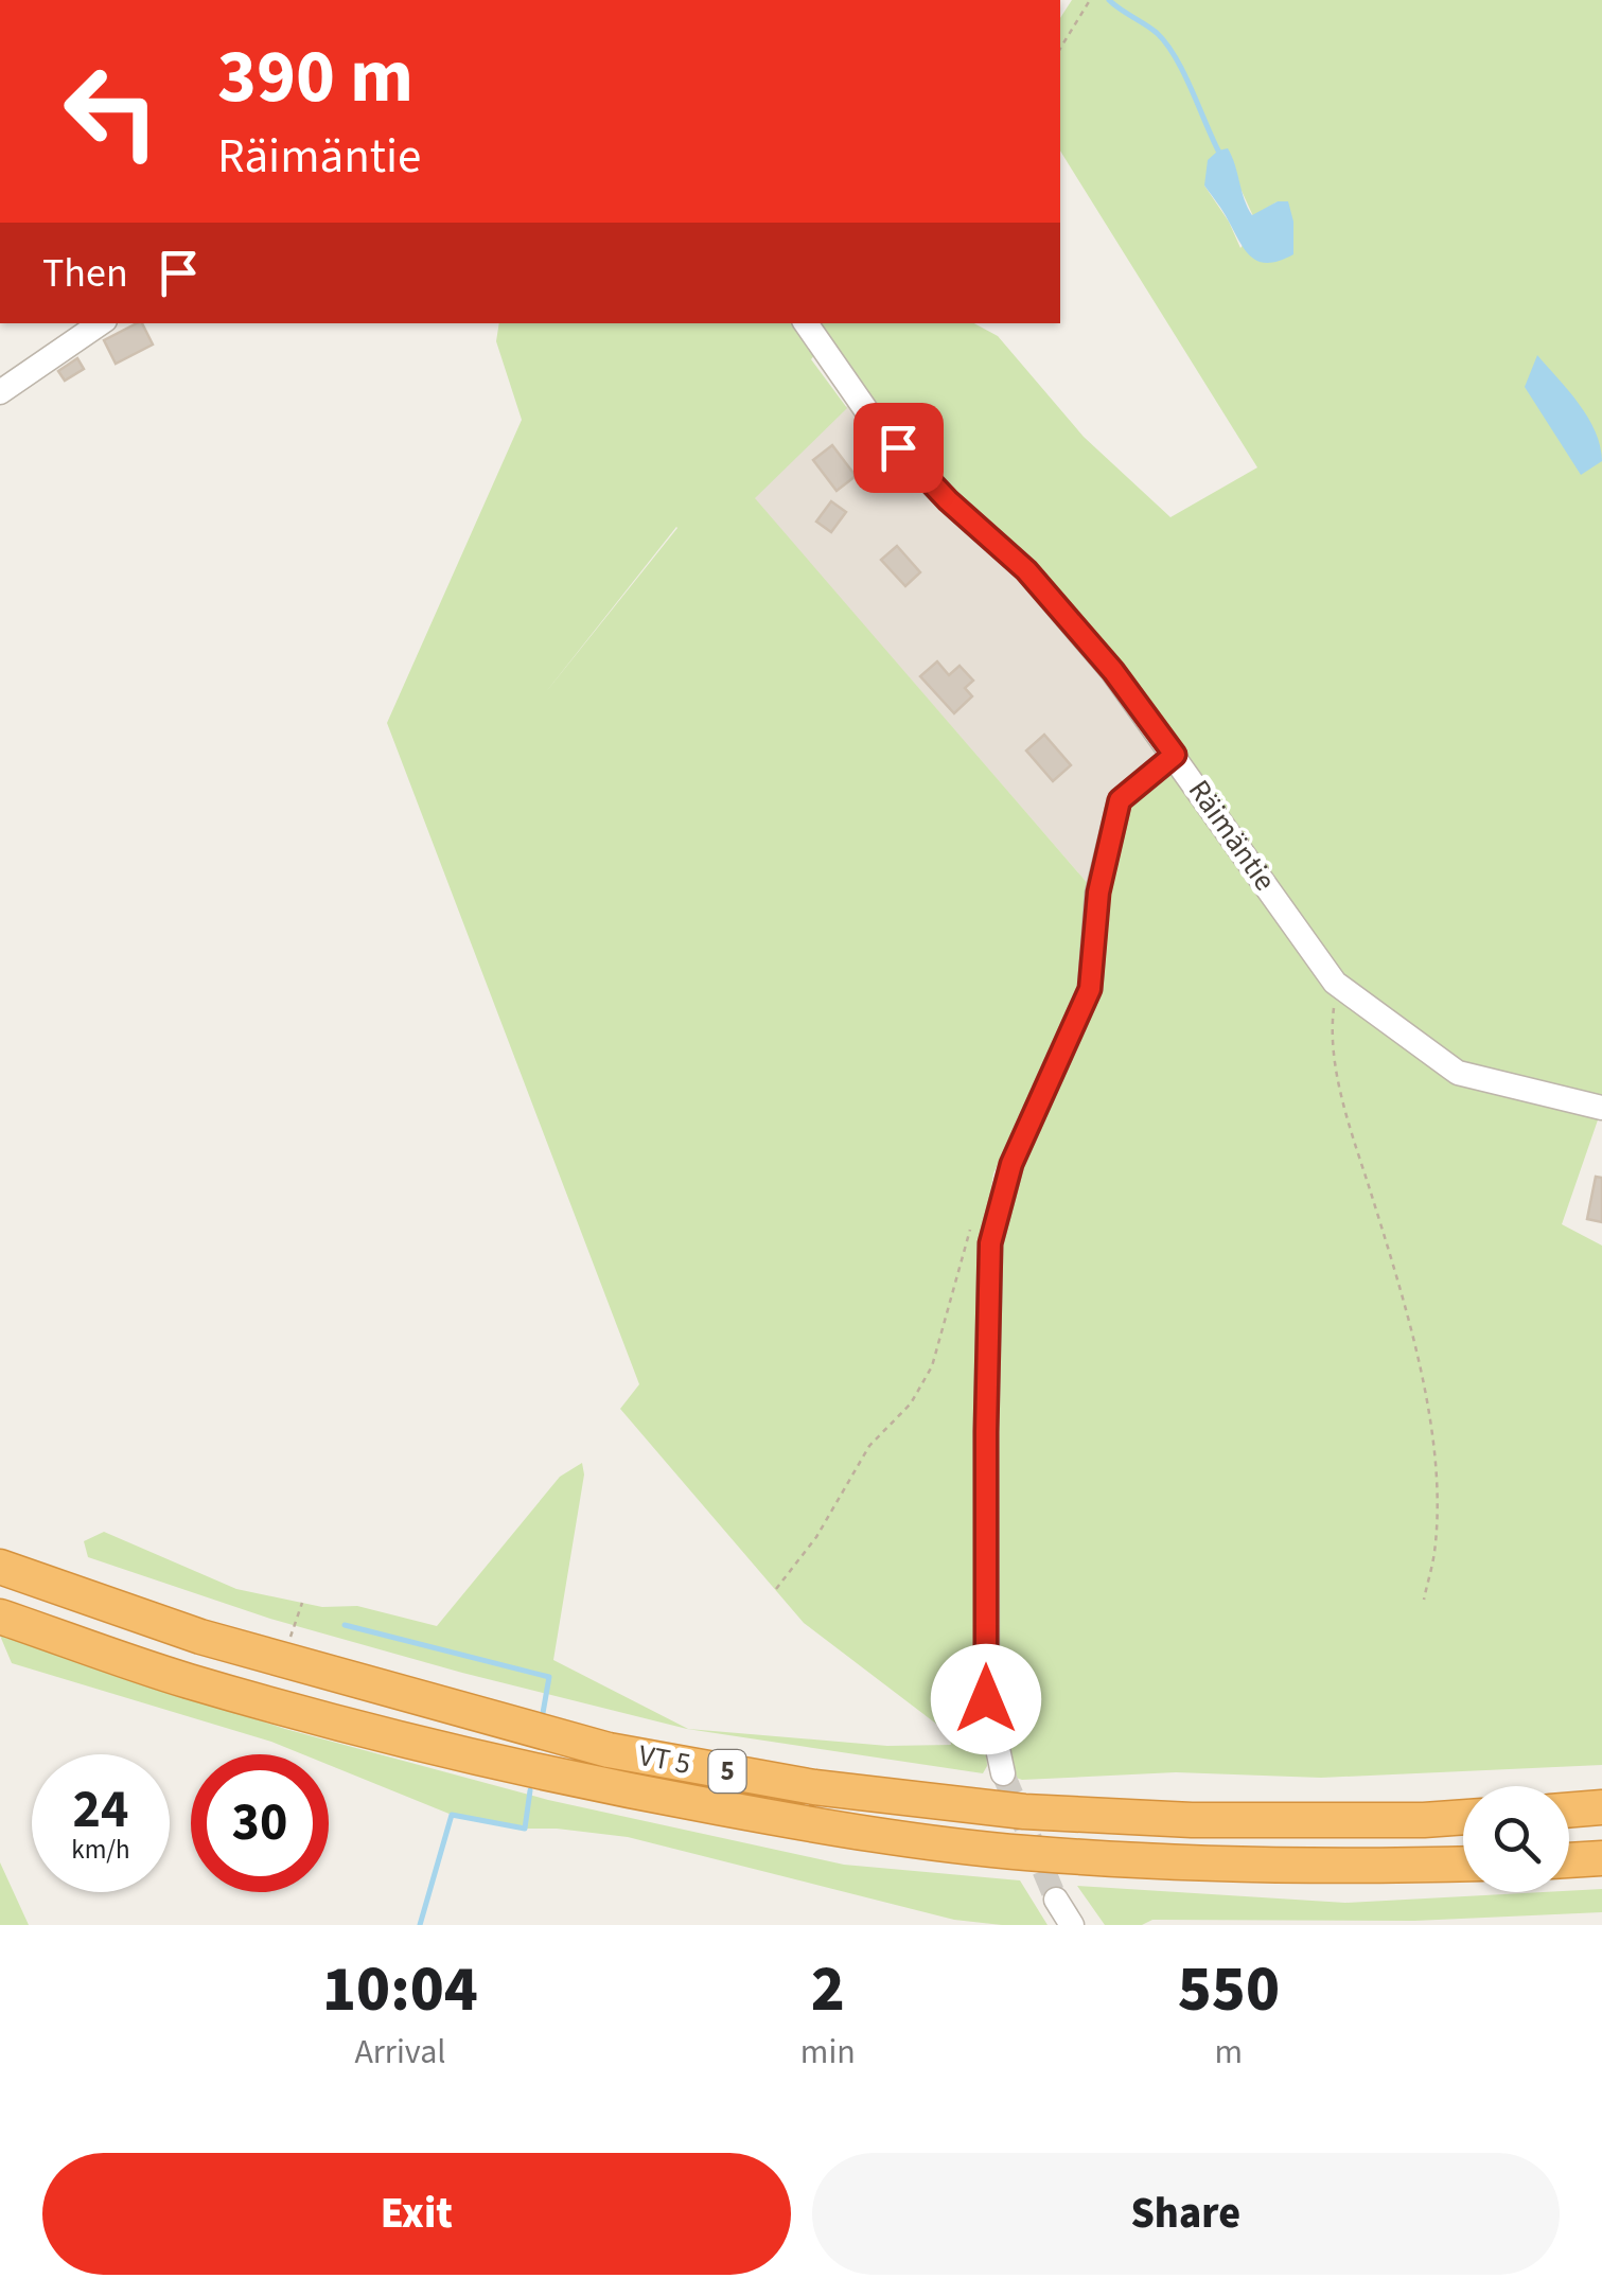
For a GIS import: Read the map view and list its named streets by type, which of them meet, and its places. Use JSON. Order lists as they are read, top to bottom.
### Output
{
  "streets": {
    "highway": ["VT 5", "5"],
    "street": ["Räimäntie"]
  },
  "page": {
    "turn": ["390 m", "Räimäntie"],
    "then": "Then",
    "speed": "24 km/h",
    "limit": "30",
    "eta": [
      "10:04",
      "Arrival",
      "2",
      "min",
      "550",
      "m"
    ],
    "buttons": ["Exit", "Share"]
  }
}
